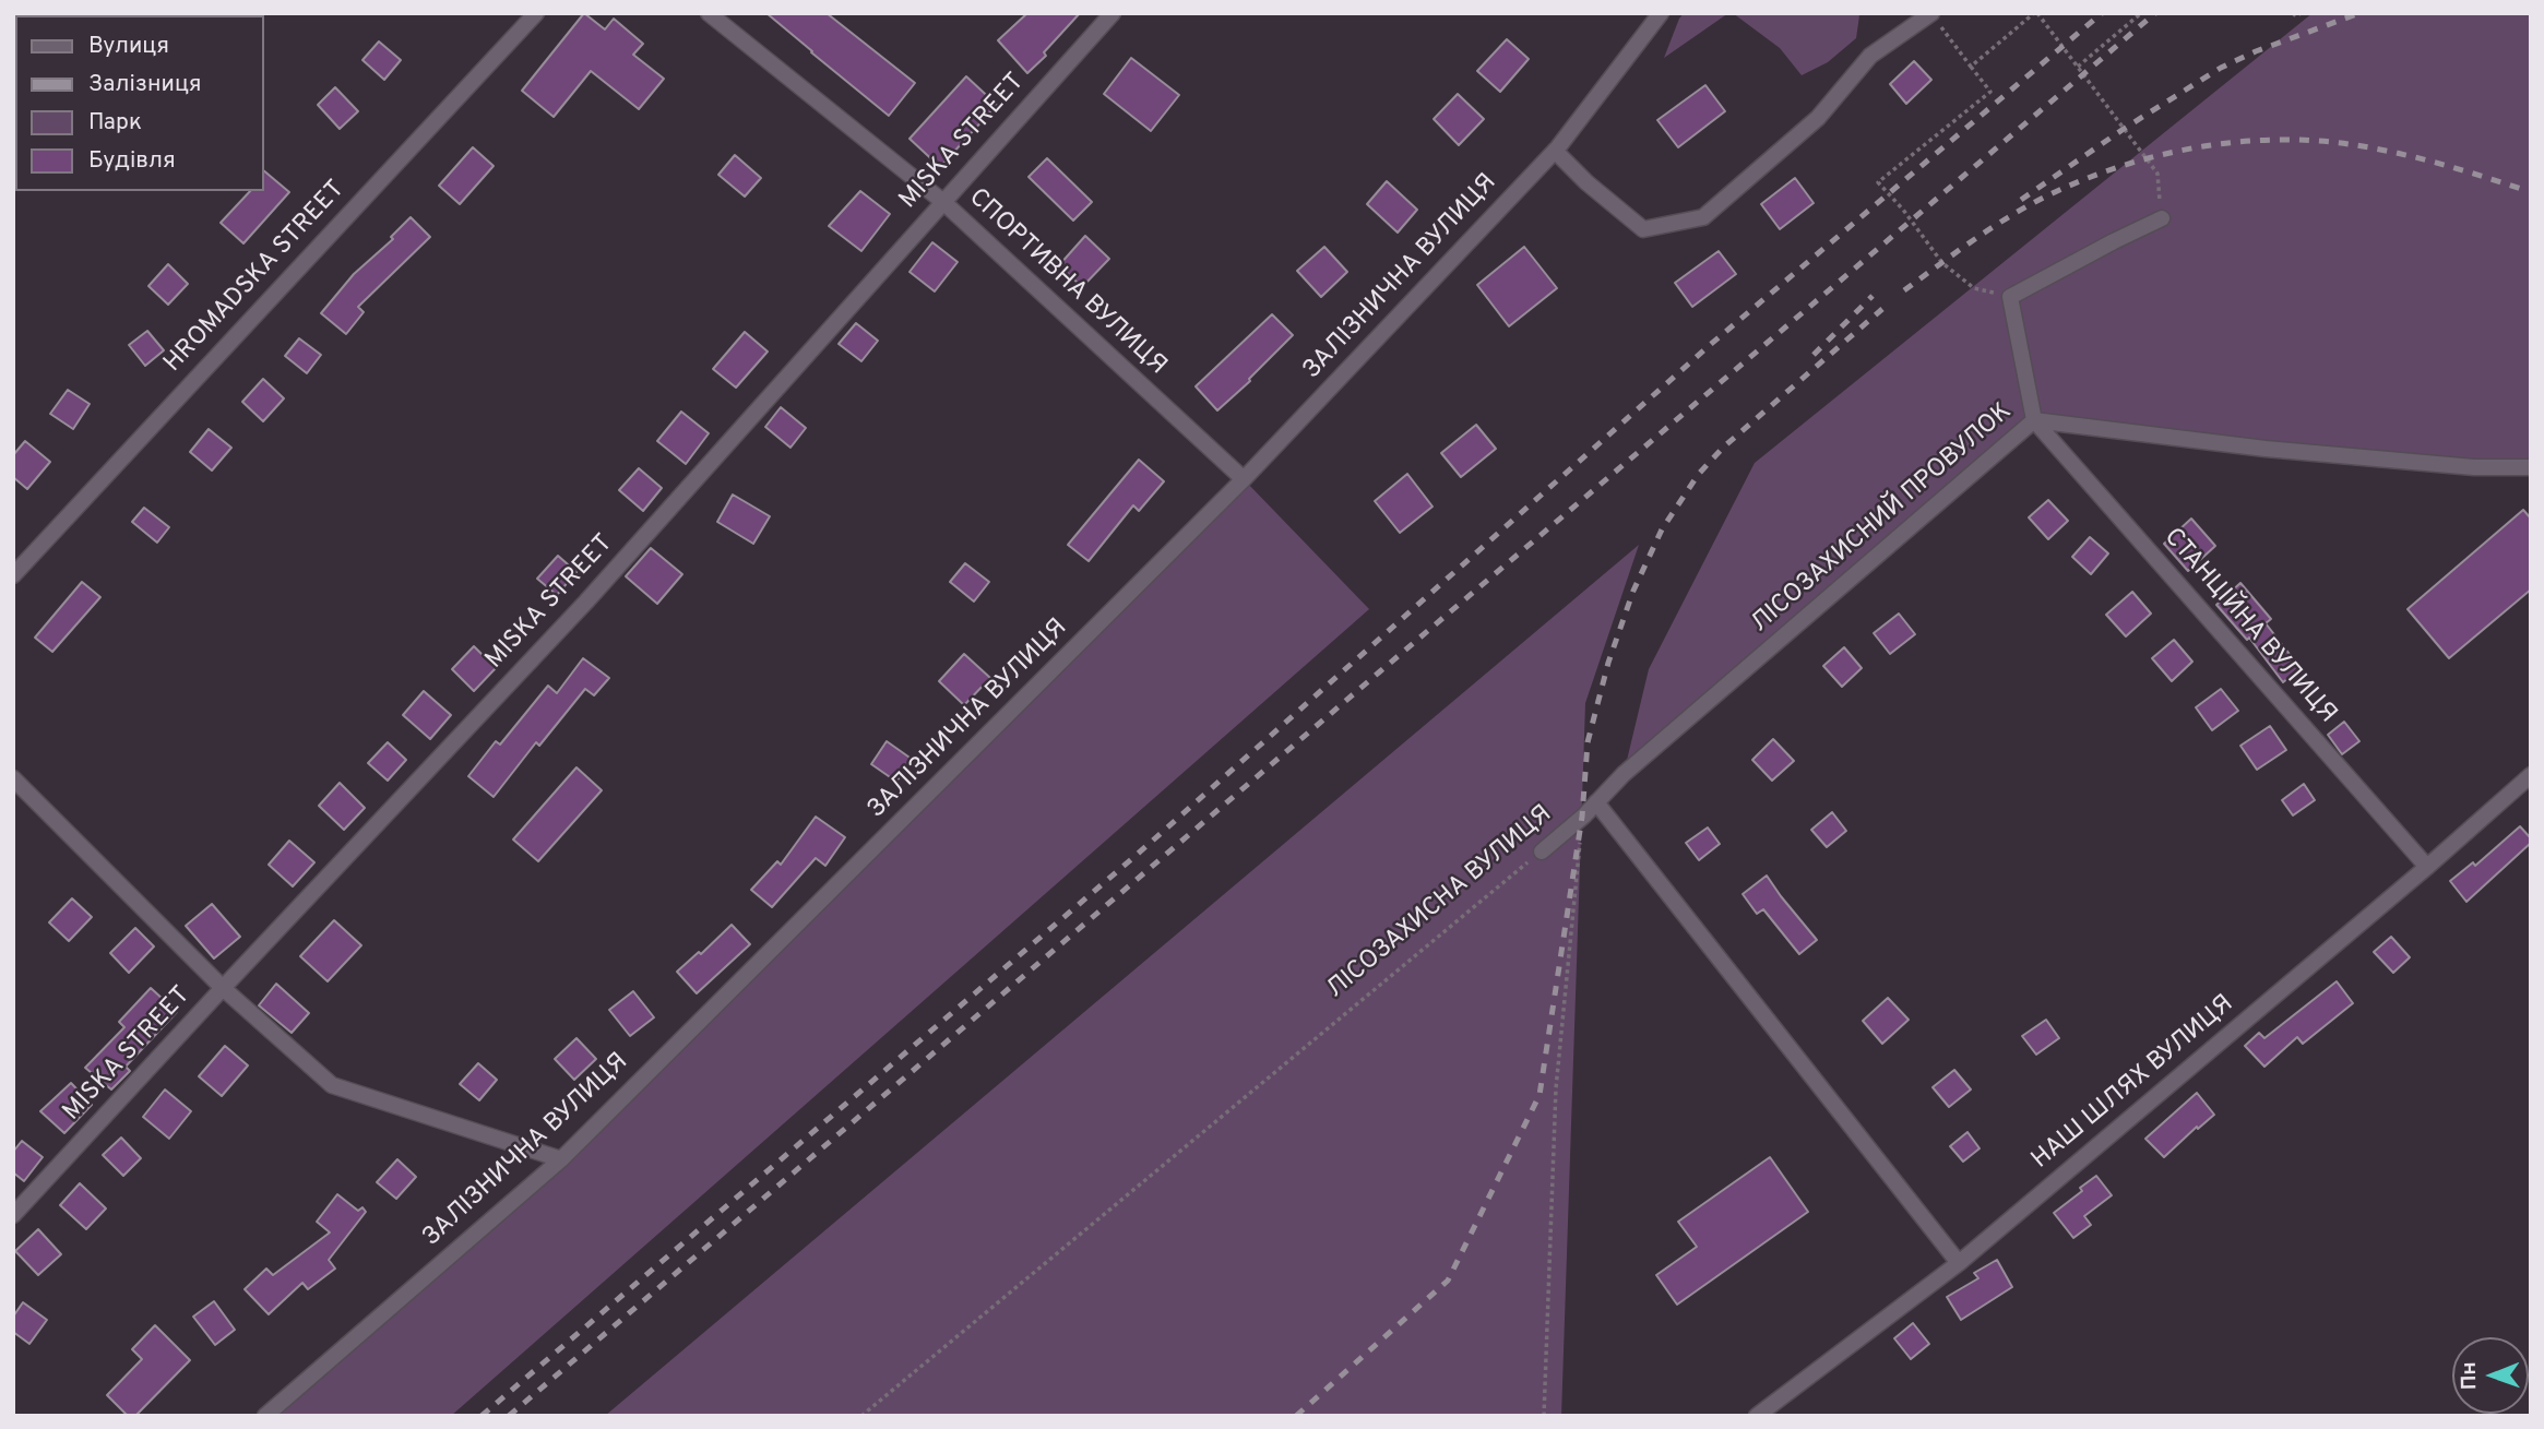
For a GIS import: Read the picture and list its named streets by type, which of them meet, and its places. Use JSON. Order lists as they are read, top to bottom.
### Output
{
  "streets": {
    "street": [
      "MISKA STREET",
      "HROMADSKA STREET",
      "ЗАЛІЗНИЧНА ВУЛИЦЯ",
      "СПОРТИВНА ВУЛИЦЯ",
      "ЛІСОЗАХИСНИЙ ПРОВУЛОК",
      "СТАНЦІЙНА ВУЛИЦЯ",
      "ЛІСОЗАХИСНА ВУЛИЦЯ",
      "НАШ ШЛЯХ ВУЛИЦЯ"
    ]
  },
  "crossings": [
    ["MISKA STREET", "СПОРТИВНА ВУЛИЦЯ"],
    ["ЗАЛІЗНИЧНА ВУЛИЦЯ", "СПОРТИВНА ВУЛИЦЯ"],
    ["ЛІСОЗАХИСНИЙ ПРОВУЛОК", "СТАНЦІЙНА ВУЛИЦЯ"],
    ["ЛІСОЗАХИСНИЙ ПРОВУЛОК", "ЛІСОЗАХИСНА ВУЛИЦЯ"],
    ["СТАНЦІЙНА ВУЛИЦЯ", "НАШ ШЛЯХ ВУЛИЦЯ"]
  ],
  "legend": [
    "Вулиця",
    "Залізниця",
    "Парк",
    "Будівля"
  ],
  "north": "left"
}
